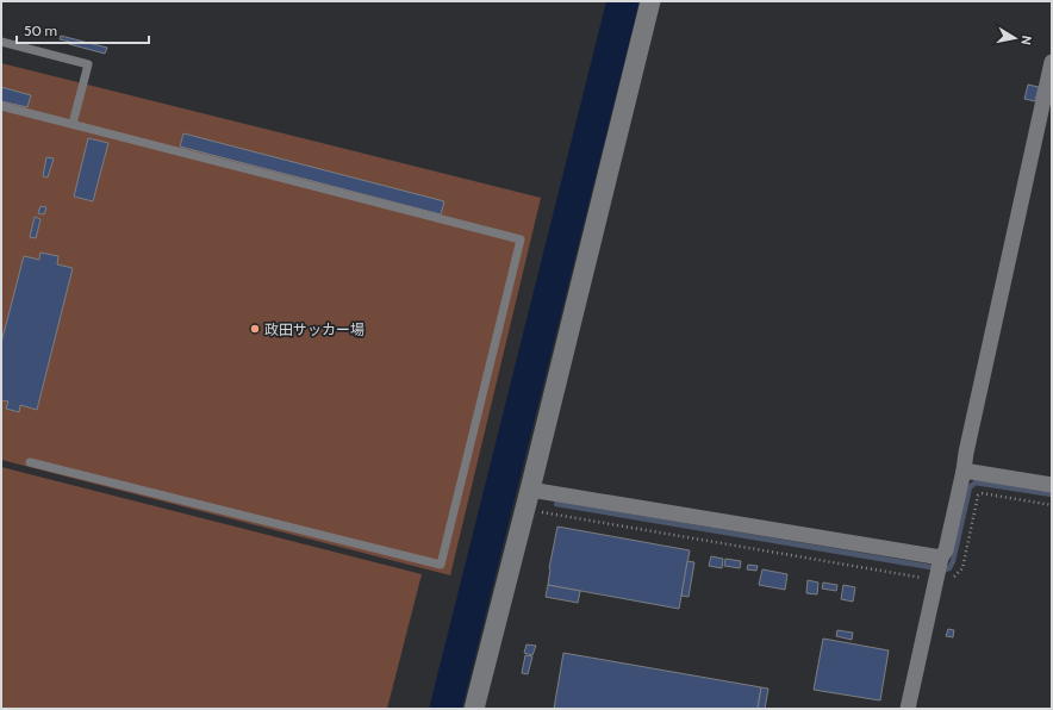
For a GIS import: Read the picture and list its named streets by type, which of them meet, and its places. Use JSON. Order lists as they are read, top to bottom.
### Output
{
  "places": ["政田サッカー場"],
  "scale_bar": "50 m",
  "north": "right"
}
